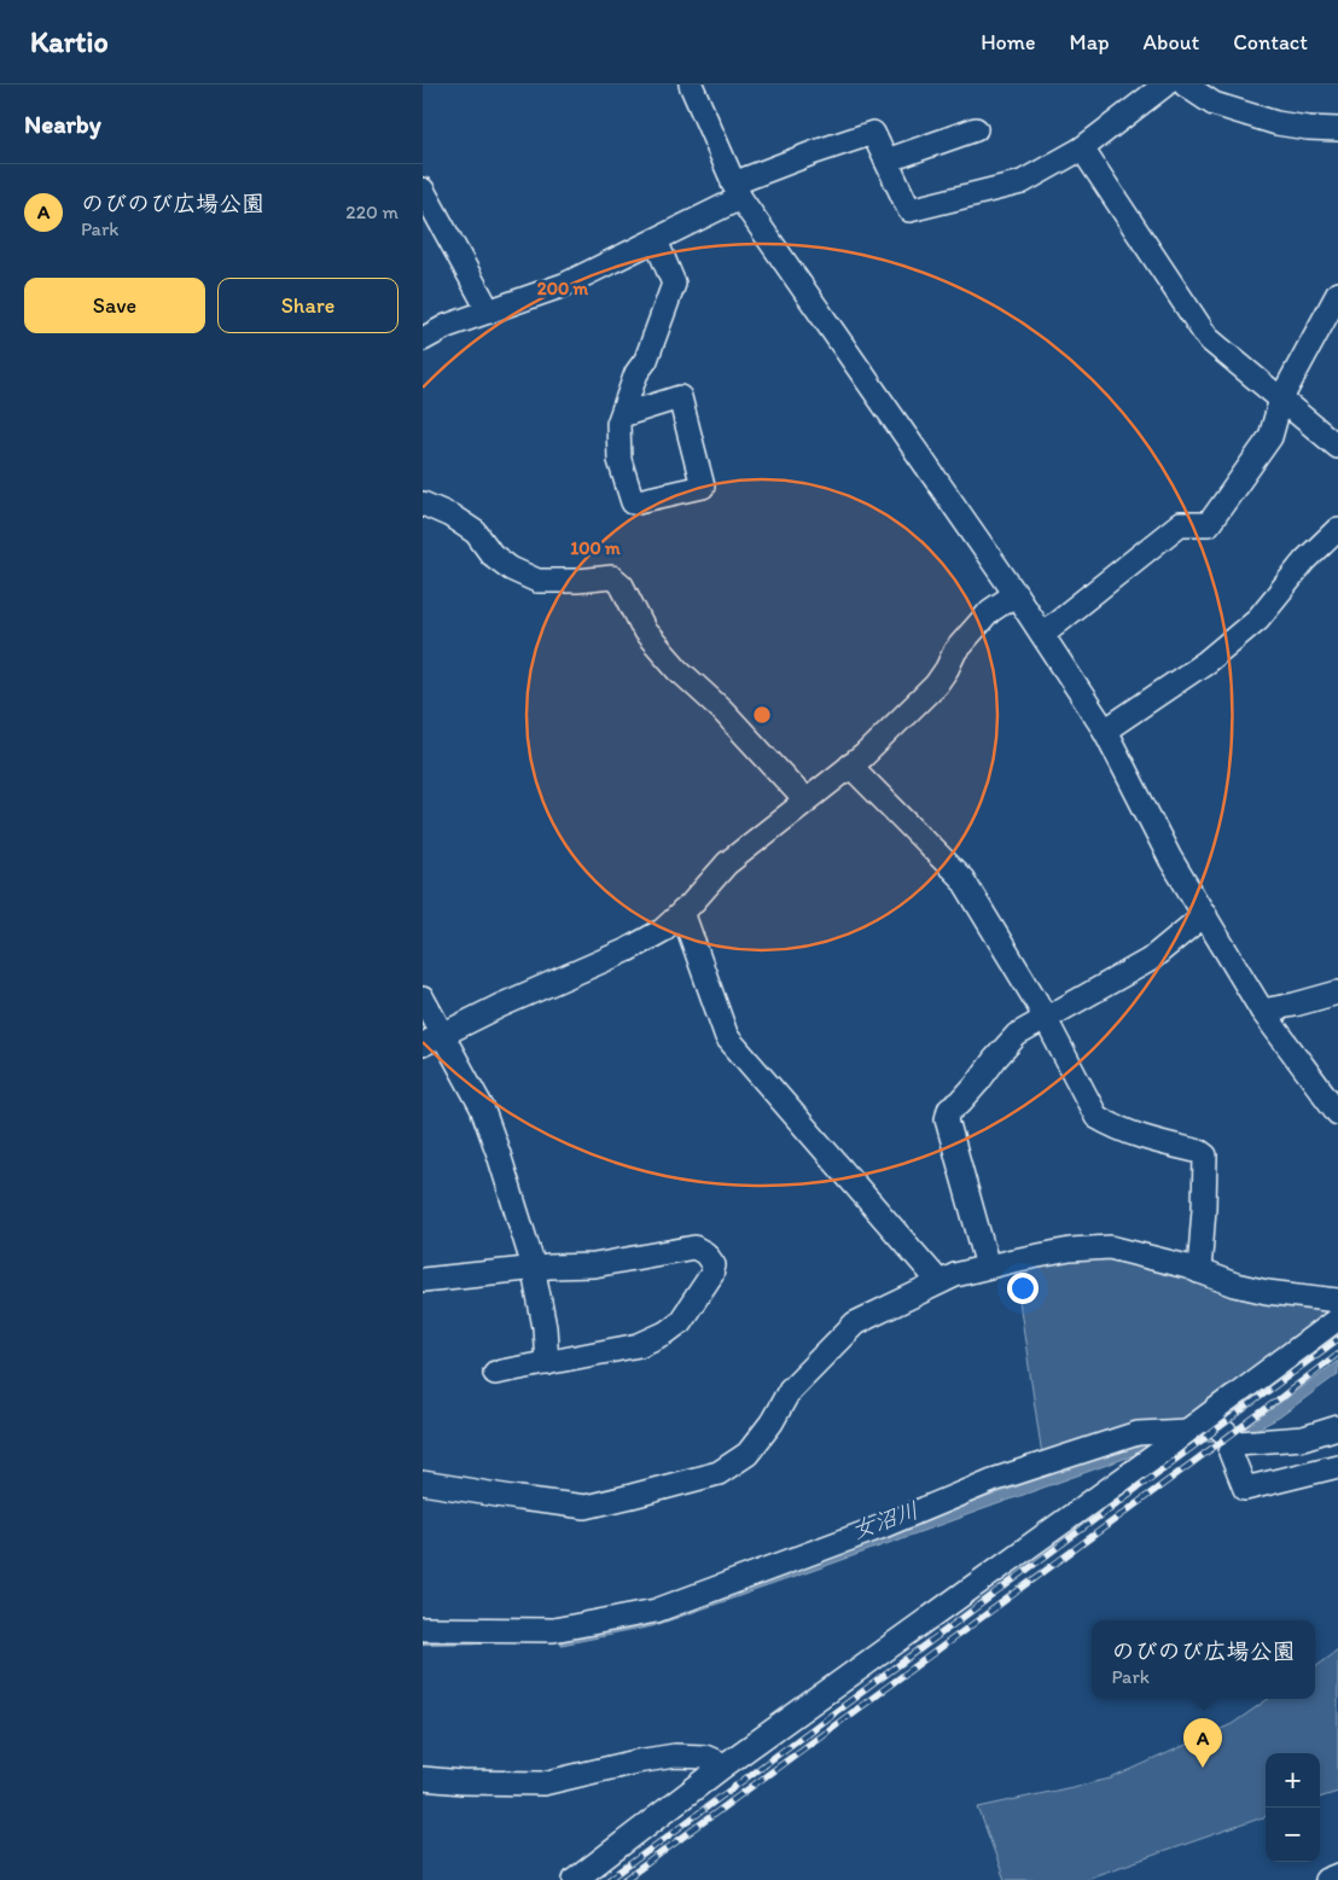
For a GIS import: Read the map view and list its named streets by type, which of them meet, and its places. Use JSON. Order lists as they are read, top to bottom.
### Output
{
  "water": ["女沼川"],
  "page": {
    "header": "Kartio",
    "nav": [
      "Home",
      "Map",
      "About",
      "Contact"
    ],
    "heading": "Nearby",
    "list": [
      {
        "mark": "A",
        "name": "のびのび広場公園",
        "note": "Park",
        "value": "220 m"
      }
    ],
    "buttons": ["Save", "Share"],
    "popup": ["のびのび広場公園", "Park"],
    "pins": "A",
    "map_buttons": ["+", "−"]
  },
  "rings": ["200 m", "100 m"]
}
